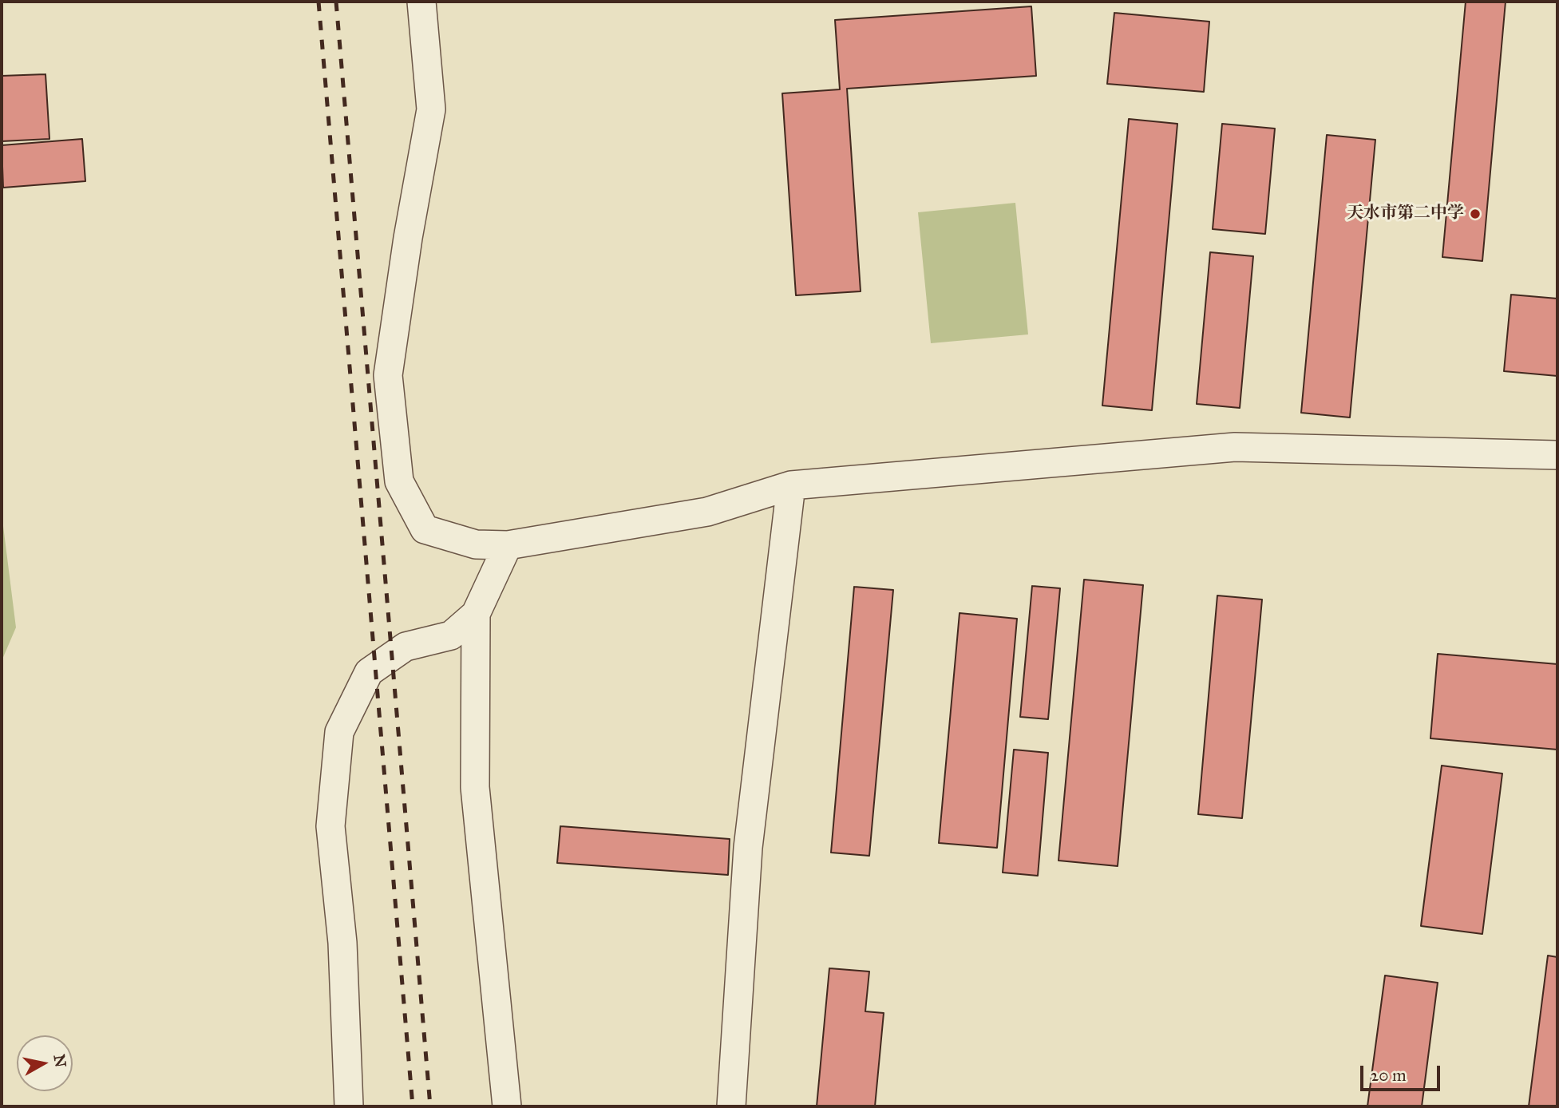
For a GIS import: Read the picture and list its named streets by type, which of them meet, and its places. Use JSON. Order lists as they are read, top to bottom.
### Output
{
  "places": ["天水市第二中学"],
  "scale_bar": "20 m",
  "north": "right"
}
